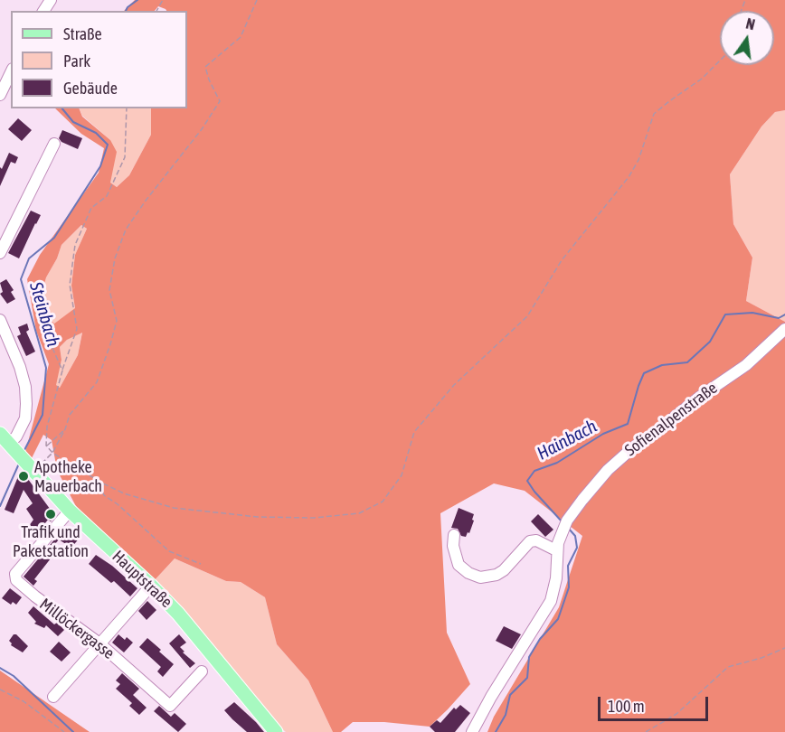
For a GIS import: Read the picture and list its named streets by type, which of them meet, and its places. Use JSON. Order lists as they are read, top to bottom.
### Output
{
  "streets": {
    "main road": ["Hauptstraße"],
    "street": ["Sofienalpenstraße", "Millöckergasse"]
  },
  "crossings": [
    ["Hauptstraße", "Millöckergasse"]
  ],
  "water": ["Steinbach", "Hainbach"],
  "places": ["Apotheke Mauerbach", "Trafik und Paketstation"],
  "legend": ["Straße", "Park", "Gebäude"],
  "scale_bar": "100 m",
  "north": "top"
}
